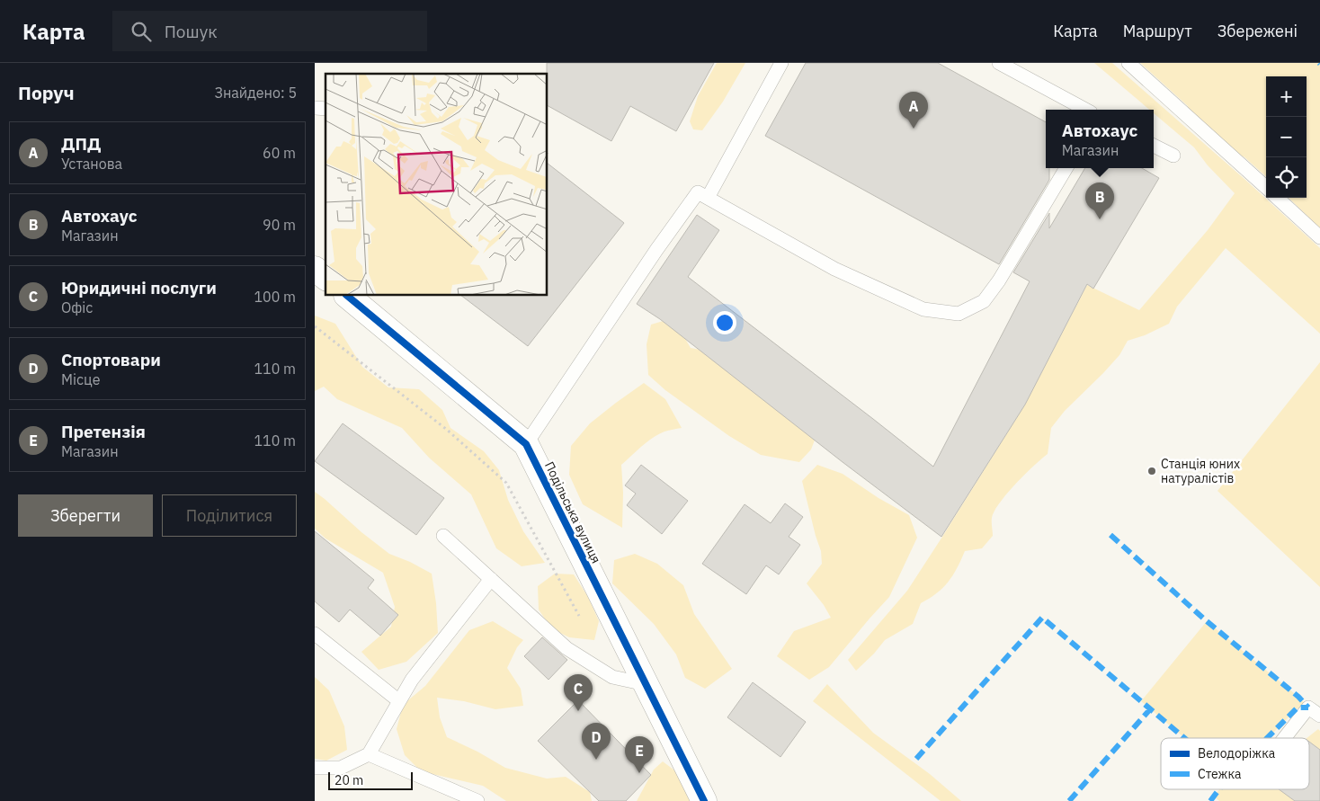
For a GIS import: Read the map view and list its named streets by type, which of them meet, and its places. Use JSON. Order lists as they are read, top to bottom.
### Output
{
  "streets": {
    "street": ["Подільська вулиця"]
  },
  "places": ["Станція юних натуралістів"],
  "legend": ["Велодоріжка", "Стежка"],
  "scale_bar": "20 m",
  "page": {
    "header": "Карта",
    "search": "Пошук",
    "nav": ["Карта", "Маршрут", "Збережені"],
    "heading": ["Поруч", "Знайдено: 5"],
    "map_buttons": ["+", "−"],
    "pins": [
      "A",
      "B",
      "C",
      "D",
      "E"
    ],
    "popup": ["Автохаус", "Магазин"],
    "list": [
      {
        "mark": "A",
        "name": "ДПД",
        "note": "Установа",
        "value": "60 m"
      },
      {
        "mark": "B",
        "name": "Автохаус",
        "note": "Магазин",
        "value": "90 m"
      },
      {
        "mark": "C",
        "name": "Юридичні послуги",
        "note": "Офіс",
        "value": "100 m"
      },
      {
        "mark": "D",
        "name": "Спортовари",
        "note": "Місце",
        "value": "110 m"
      },
      {
        "mark": "E",
        "name": "Претензія",
        "note": "Магазин",
        "value": "110 m"
      }
    ],
    "buttons": ["Зберегти", "Поділитися"],
    "scale": "20 m"
  }
}
